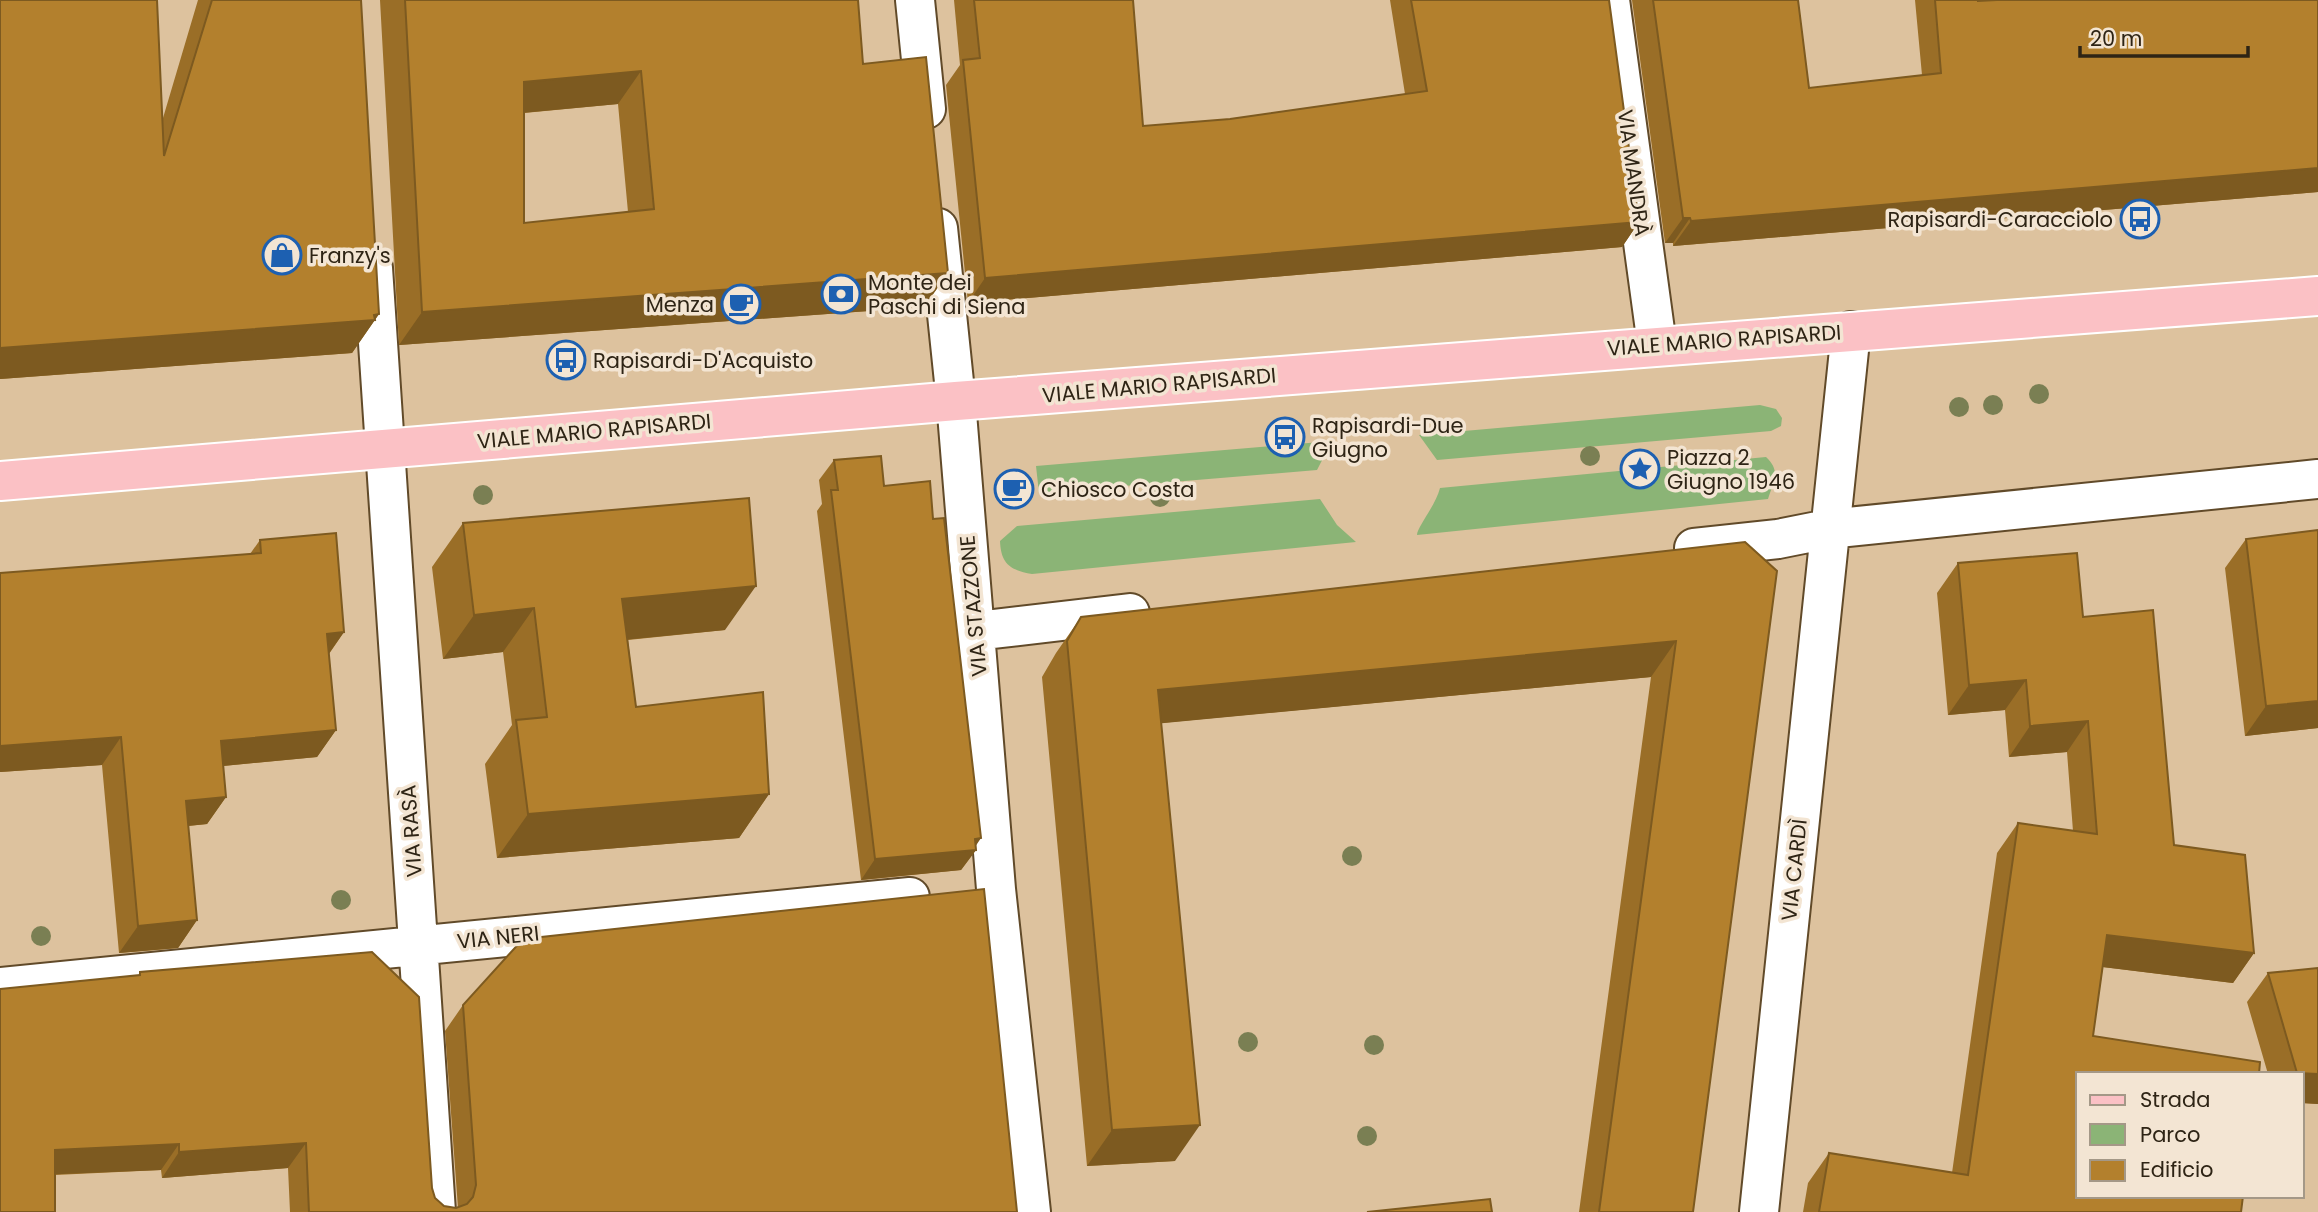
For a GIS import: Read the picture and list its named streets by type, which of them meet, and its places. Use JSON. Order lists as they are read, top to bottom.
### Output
{
  "streets": {
    "main road": ["VIALE MARIO RAPISARDI"],
    "street": [
      "VIA MANDRÀ",
      "VIA STAZZONE",
      "VIA RASÀ",
      "VIA CARDÌ",
      "VIA NERI"
    ]
  },
  "crossings": [
    ["VIA MANDRÀ", "VIALE MARIO RAPISARDI"],
    ["VIALE MARIO RAPISARDI", "VIA STAZZONE"],
    ["VIALE MARIO RAPISARDI", "VIA RASÀ"],
    ["VIALE MARIO RAPISARDI", "VIA CARDÌ"],
    ["VIA STAZZONE", "VIA NERI"],
    ["VIA RASÀ", "VIA NERI"]
  ],
  "places": {
    "bus stop": ["Rapisardi-Caracciolo", "Rapisardi-D'Acquisto", "Rapisardi-Due Giugno"],
    "shop": ["Franzy's"],
    "bank": ["Monte dei Paschi di Siena"],
    "cafe": ["Menza", "Chiosco Costa"],
    "place": ["Piazza 2 Giugno 1946"]
  },
  "legend": ["Strada", "Parco", "Edificio"],
  "scale_bar": "20 m"
}
